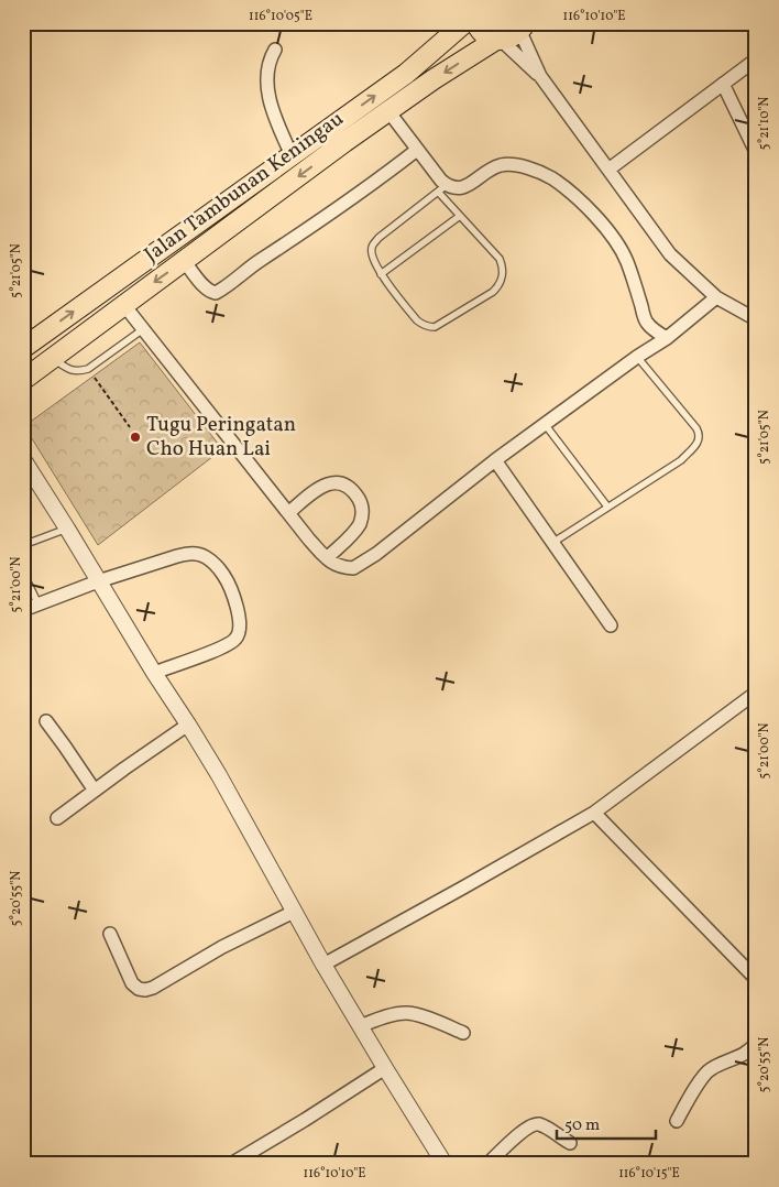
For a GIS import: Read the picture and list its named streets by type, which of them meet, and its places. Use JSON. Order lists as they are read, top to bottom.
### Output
{
  "streets": {
    "main road": ["Jalan Tambunan Keningau"]
  },
  "places": ["Tugu Peringatan Cho Huan Lai"],
  "scale_bar": "50 m",
  "coordinates": [
    "116°10'05\"E",
    "116°10'10\"E",
    "5°21'10\"N",
    "5°21'05\"N",
    "5°21'00\"N",
    "5°20'55\"N",
    "116°10'15\"E"
  ]
}
